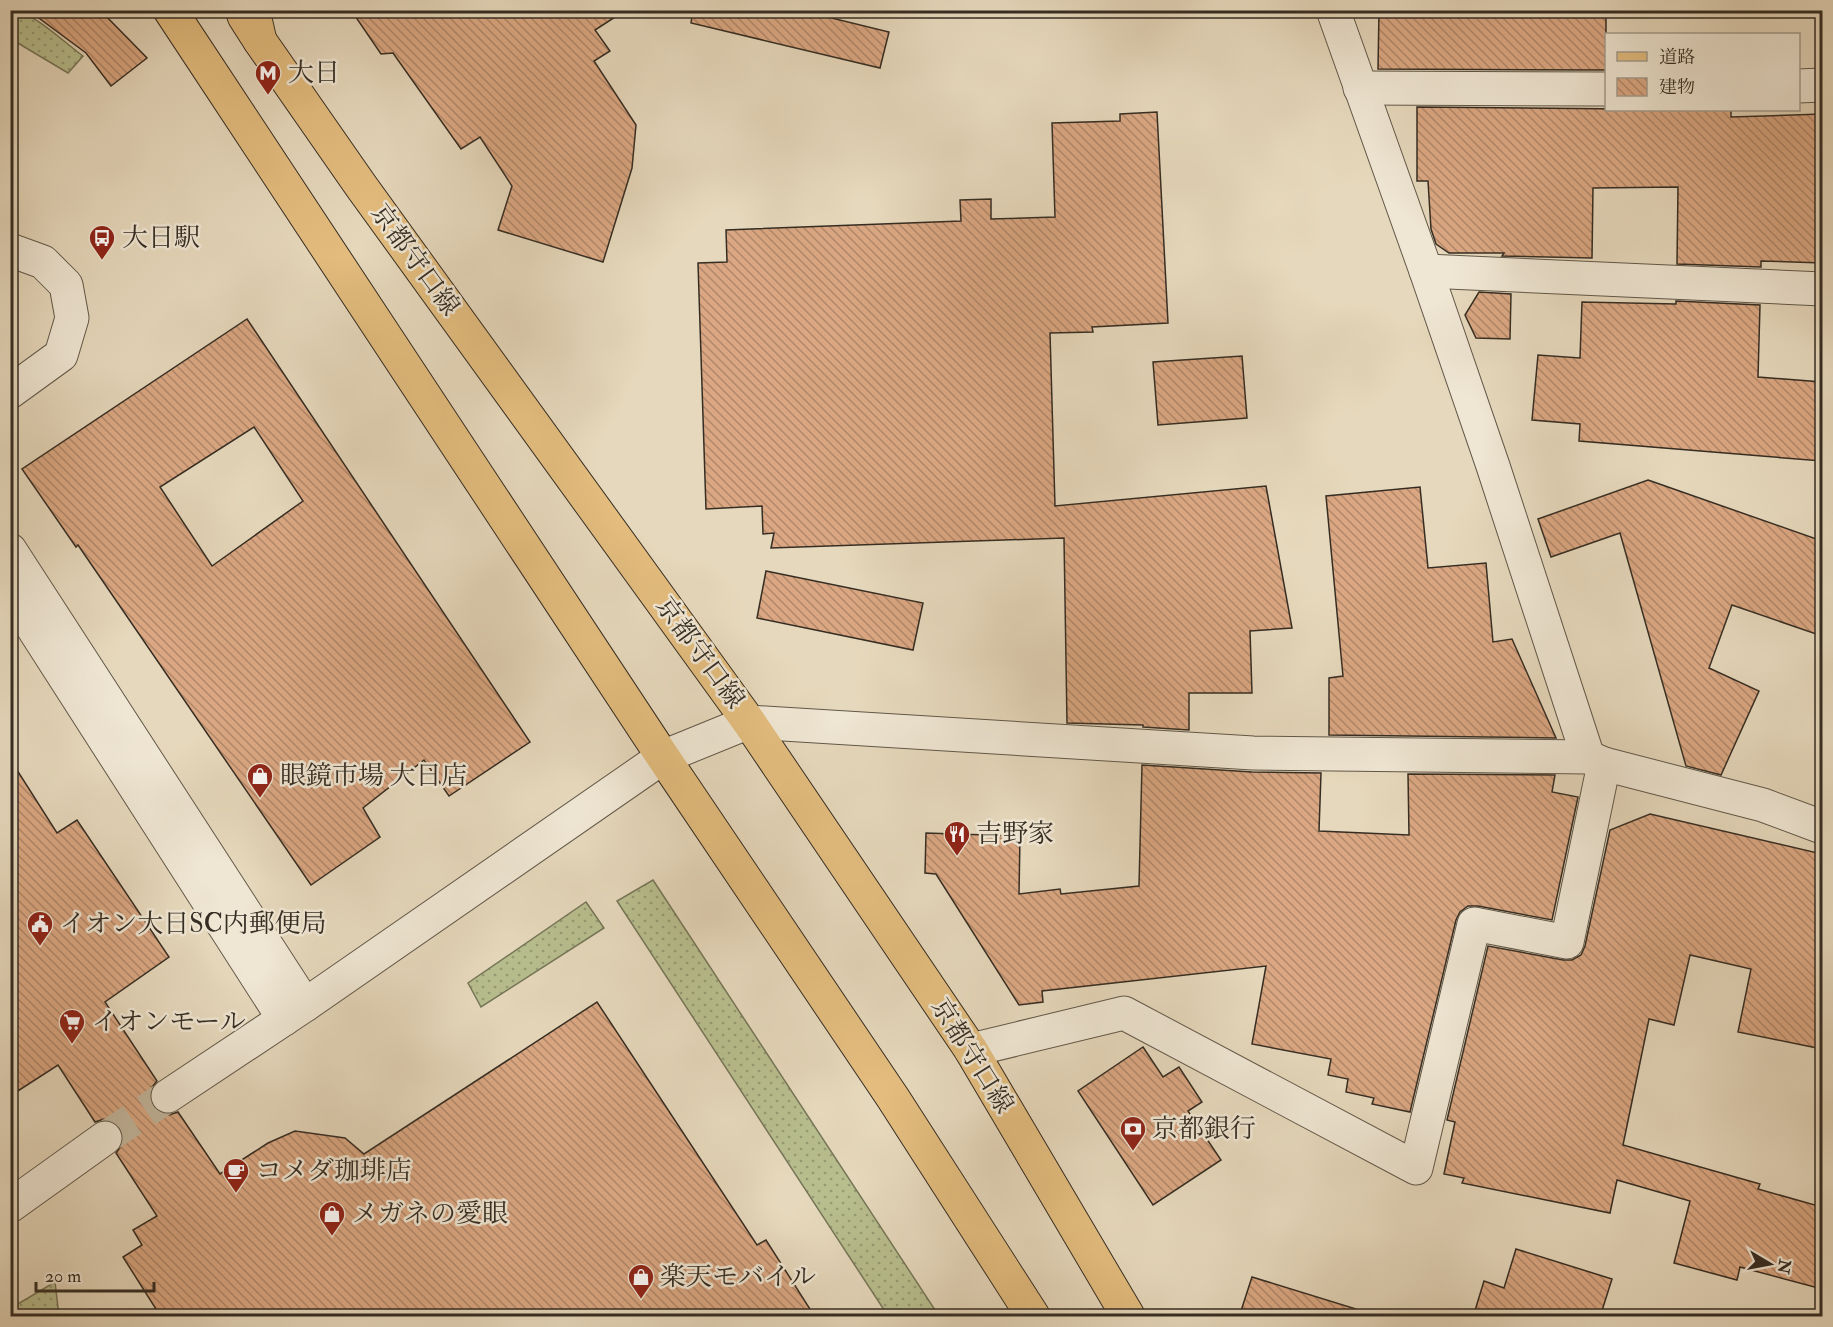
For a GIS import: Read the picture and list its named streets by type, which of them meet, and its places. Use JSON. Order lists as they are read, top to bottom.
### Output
{
  "streets": {
    "main road": ["京都守口線"]
  },
  "places": {
    "metro station": ["大日"],
    "bus stop": ["大日駅"],
    "shop": ["眼鏡市場 大日店", "メガネの愛眼", "楽天モバイル"],
    "restaurant": ["吉野家"],
    "public building": ["イオン大日SC内郵便局"],
    "supermarket": ["イオンモール"],
    "bank": ["京都銀行"],
    "cafe": ["コメダ珈琲店"]
  },
  "legend": ["道路", "建物"],
  "scale_bar": "20 m",
  "north": "right"
}
